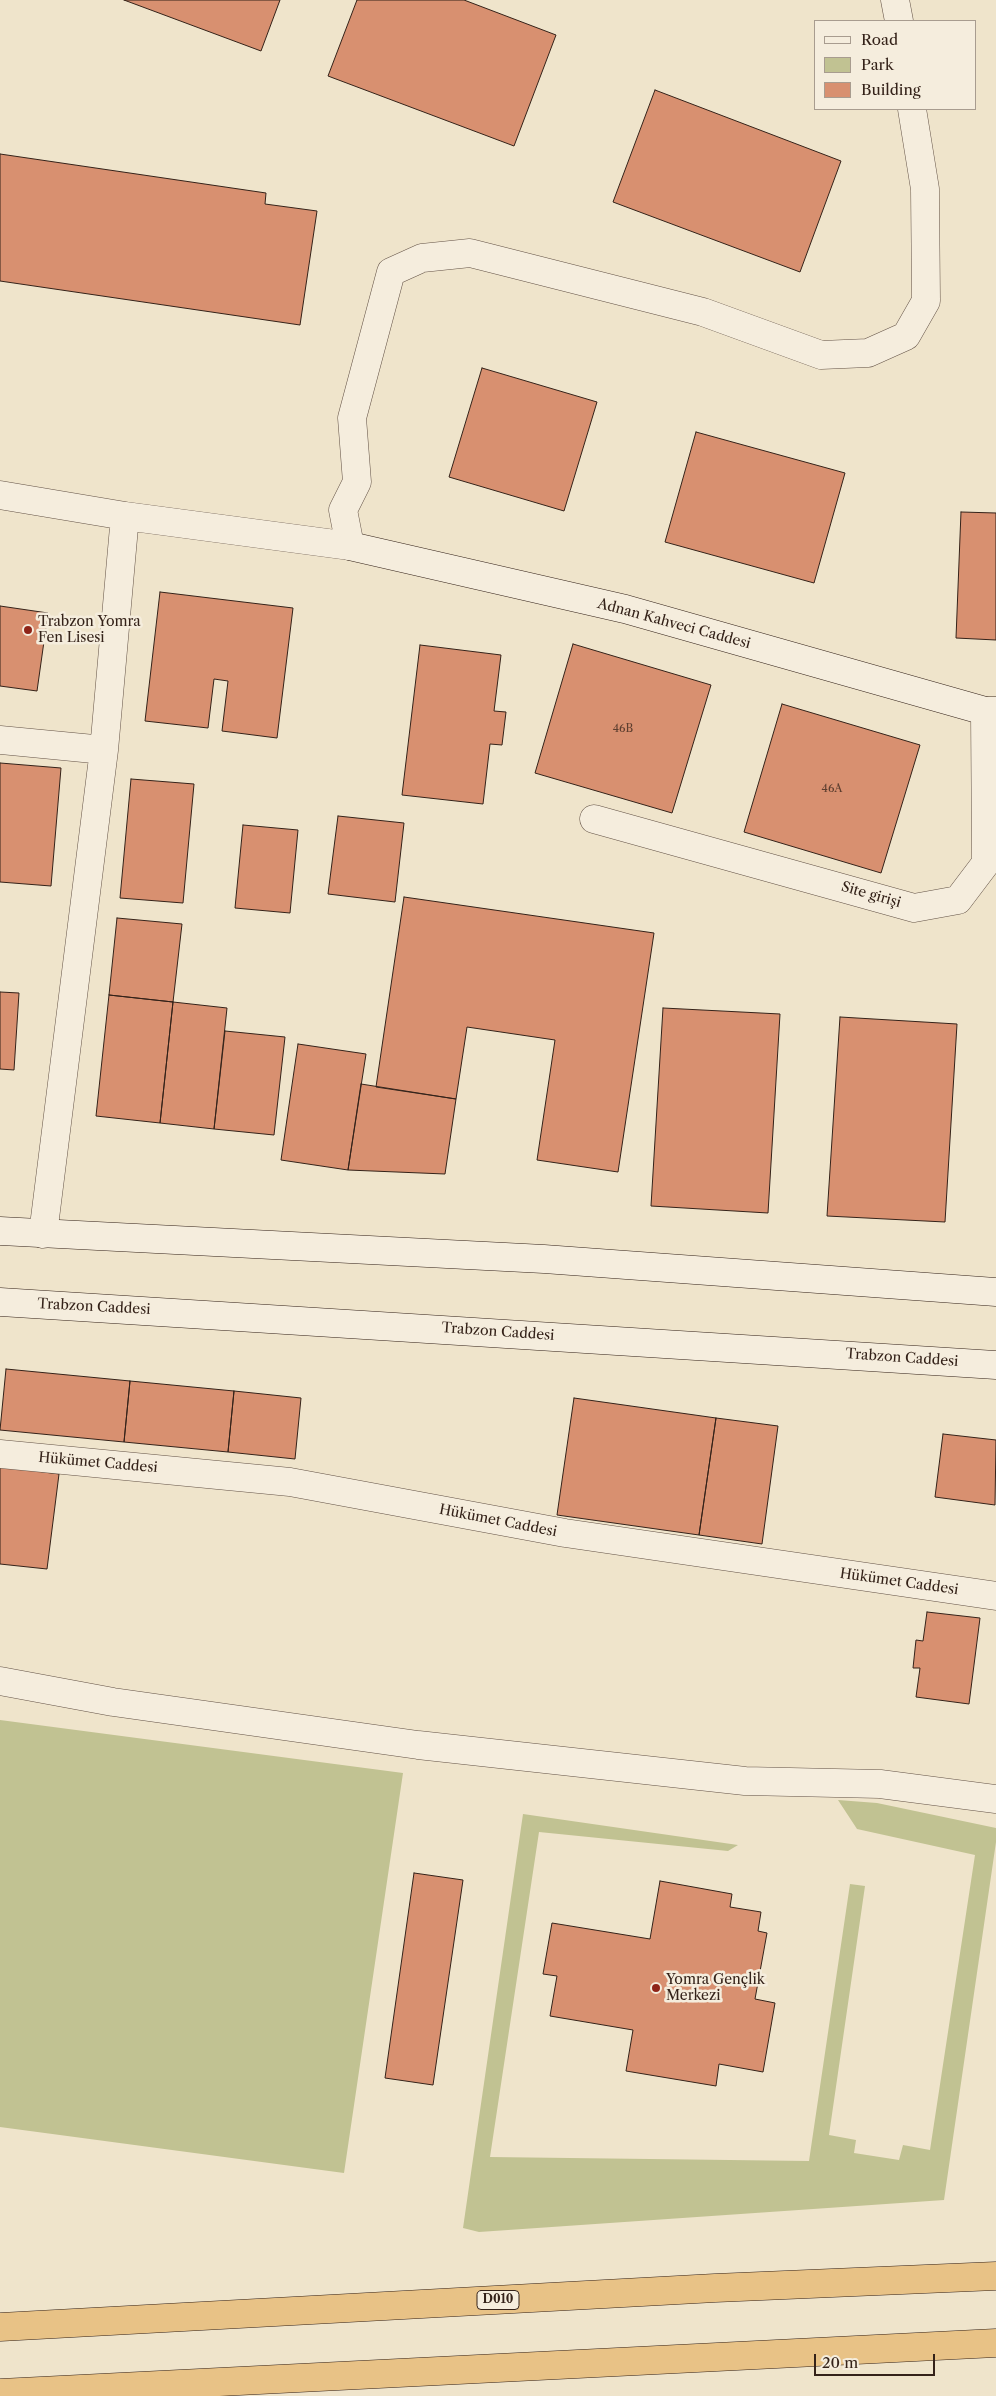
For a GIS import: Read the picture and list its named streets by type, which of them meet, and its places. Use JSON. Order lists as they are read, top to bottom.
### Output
{
  "streets": {
    "highway": ["D010"],
    "street": [
      "Adnan Kahveci Caddesi",
      "Site girişi",
      "Trabzon Caddesi",
      "Hükümet Caddesi"
    ]
  },
  "crossings": [
    ["Adnan Kahveci Caddesi", "Site girişi"]
  ],
  "places": ["Trabzon Yomra Fen Lisesi", "Yomra Gençlik Merkezi"],
  "house_numbers": ["46B", "46A"],
  "legend": ["Road", "Park", "Building"],
  "scale_bar": "20 m"
}
